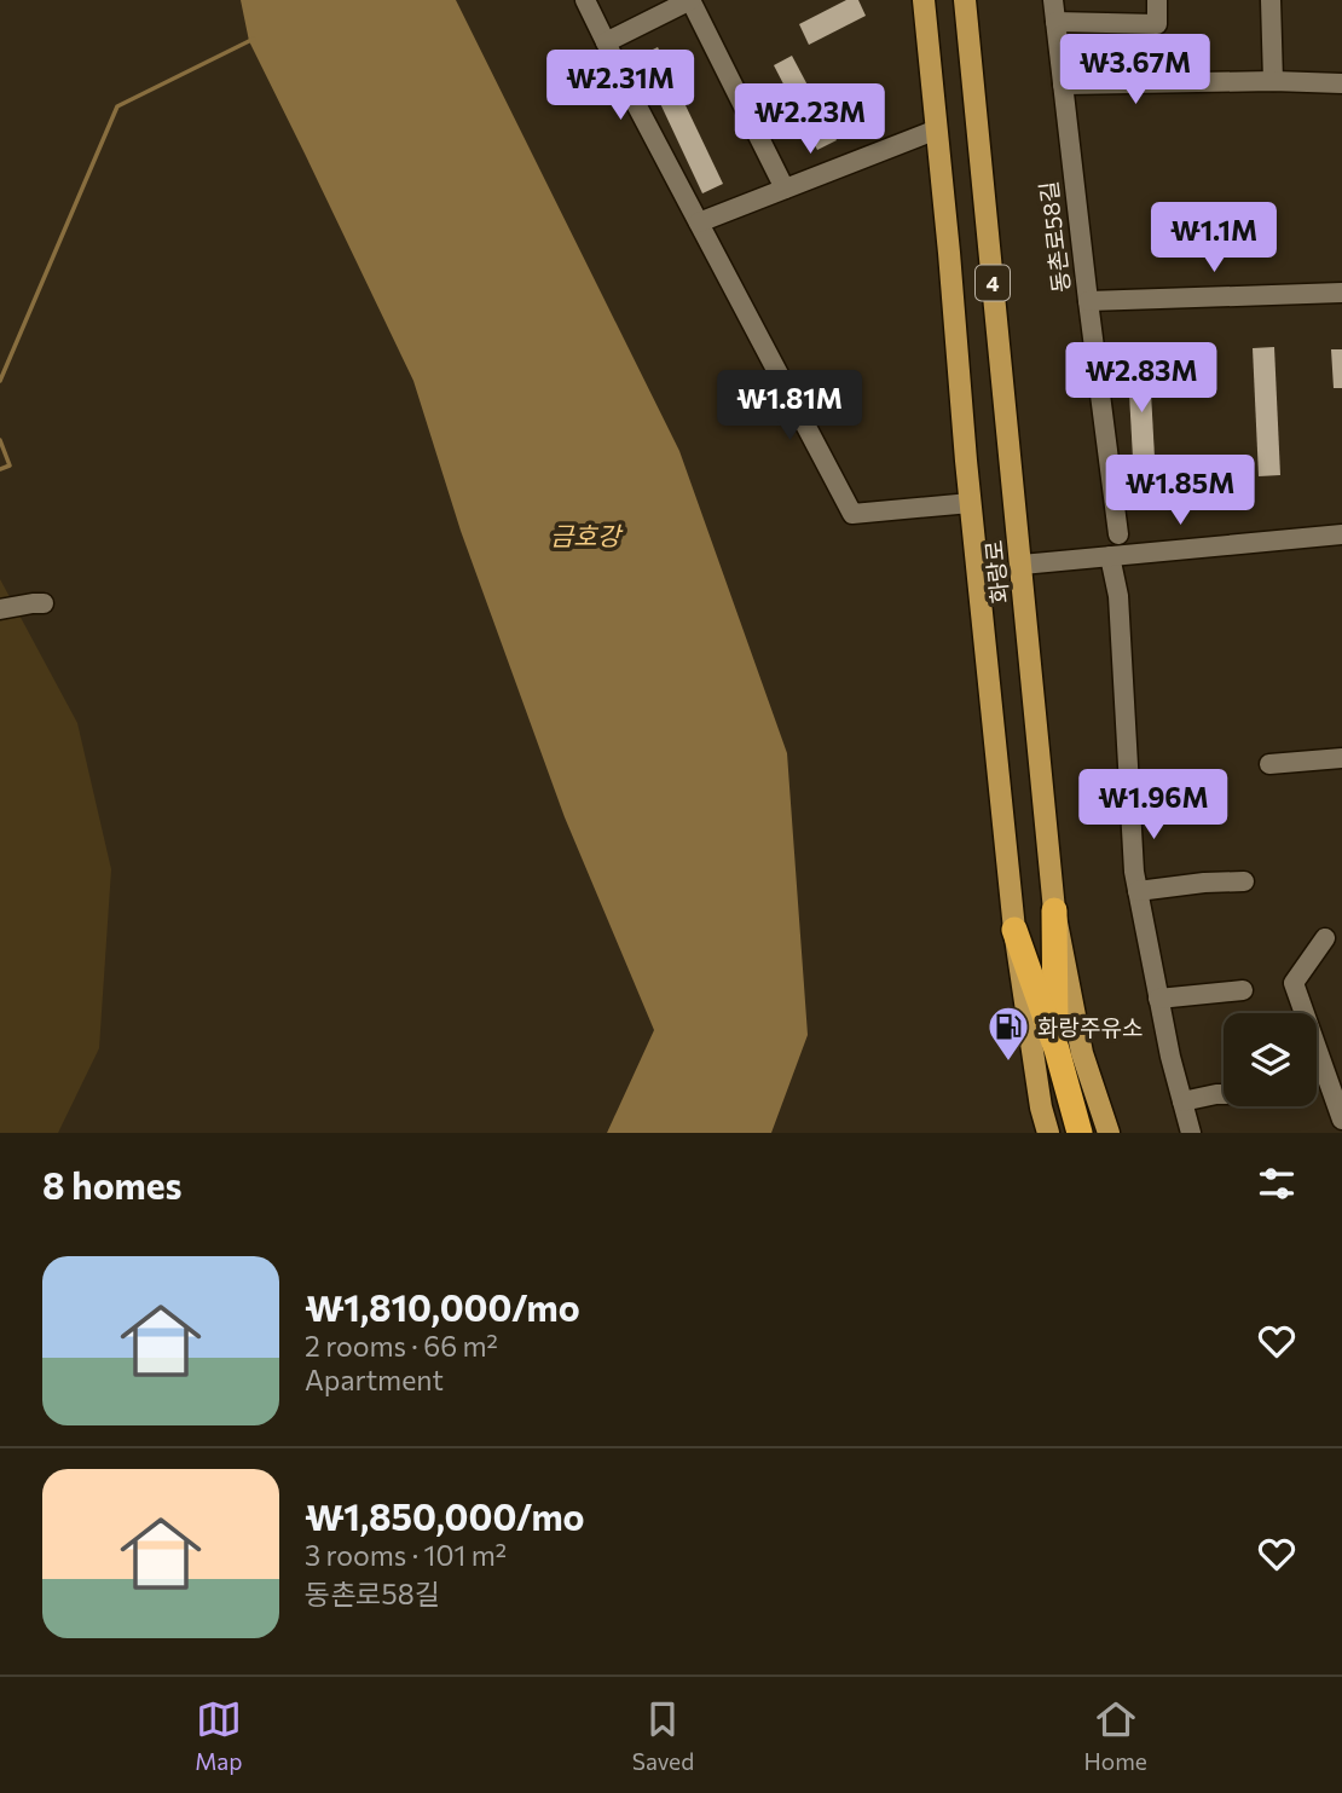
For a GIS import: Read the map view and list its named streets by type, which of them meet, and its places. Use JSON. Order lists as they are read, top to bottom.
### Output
{
  "streets": {
    "main road": ["4", "화랑로"],
    "street": ["동촌로58길"]
  },
  "water": ["금호강"],
  "places": {
    "fuel station": ["화랑주유소"]
  },
  "page": {
    "price": [
      "₩3.67M",
      "₩2.31M",
      "₩2.23M",
      "₩1.1M",
      "₩2.83M",
      "₩1.81M",
      "₩1.85M",
      "₩1.96M"
    ],
    "heading": "8 homes",
    "list": [
      {
        "name": "₩1,810,000/mo",
        "note": "2 rooms · 66 m² · Apartment"
      },
      {
        "name": "₩1,850,000/mo",
        "note": "3 rooms · 101 m² · 동촌로58길"
      }
    ],
    "tabs": ["Map", "Saved", "Home"]
  }
}
